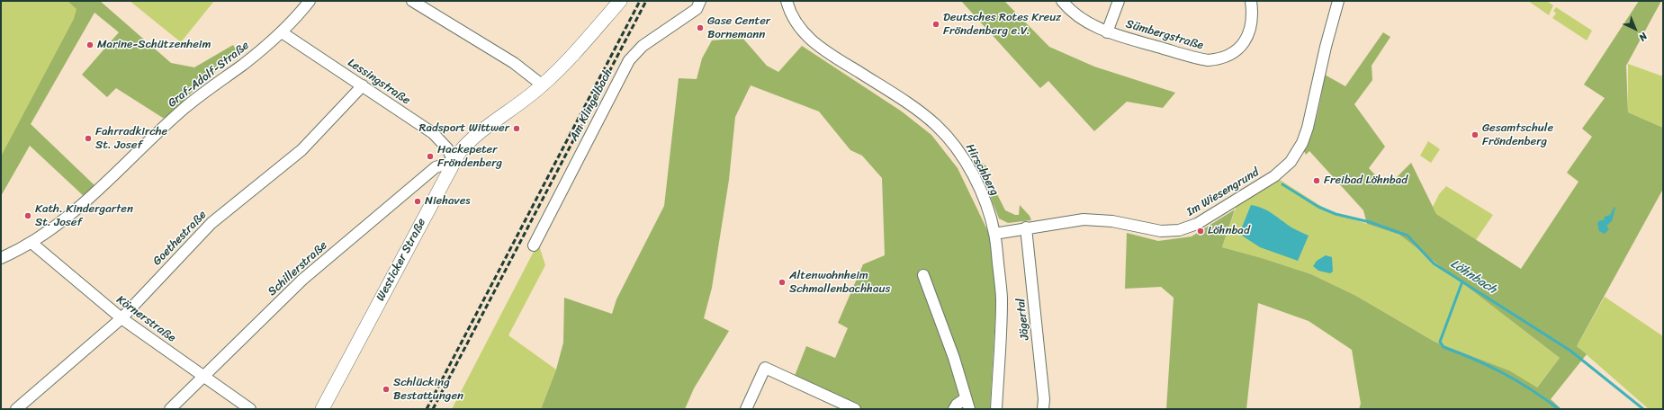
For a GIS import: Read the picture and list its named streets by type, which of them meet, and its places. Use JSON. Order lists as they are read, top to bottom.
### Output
{
  "streets": {
    "main road": ["Westicker Straße"],
    "street": [
      "Sümbergstraße",
      "Graf-Adolf-Straße",
      "Lessingstraße",
      "Am Klingelbach",
      "Hirschberg",
      "Im Wiesengrund",
      "Goethestraße",
      "Schillerstraße",
      "Körnerstraße",
      "Jägertal"
    ]
  },
  "crossings": [
    ["Graf-Adolf-Straße", "Lessingstraße"],
    ["Graf-Adolf-Straße", "Körnerstraße"],
    ["Lessingstraße", "Goethestraße"],
    ["Lessingstraße", "Westicker Straße"],
    ["Lessingstraße", "Schillerstraße"],
    ["Hirschberg", "Im Wiesengrund"],
    ["Im Wiesengrund", "Jägertal"],
    ["Goethestraße", "Körnerstraße"],
    ["Westicker Straße", "Schillerstraße"],
    ["Schillerstraße", "Körnerstraße"]
  ],
  "water": ["Löhnbach"],
  "places": [
    "Deutsches Rotes Kreuz Fröndenberg e.V.",
    "Gase Center Bornemann",
    "Marine-Schützenheim",
    "Radsport Wittwer",
    "Gesamtschule Fröndenberg",
    "Fahrradkirche St. Josef",
    "Hackepeter Fröndenberg",
    "Freibad Löhnbad",
    "Niehaves",
    "Kath. Kindergarten St. Josef",
    "Löhnbad",
    "Altenwohnheim Schmallenbachhaus",
    "Schlücking Bestattungen"
  ],
  "north": "bottom right"
}
